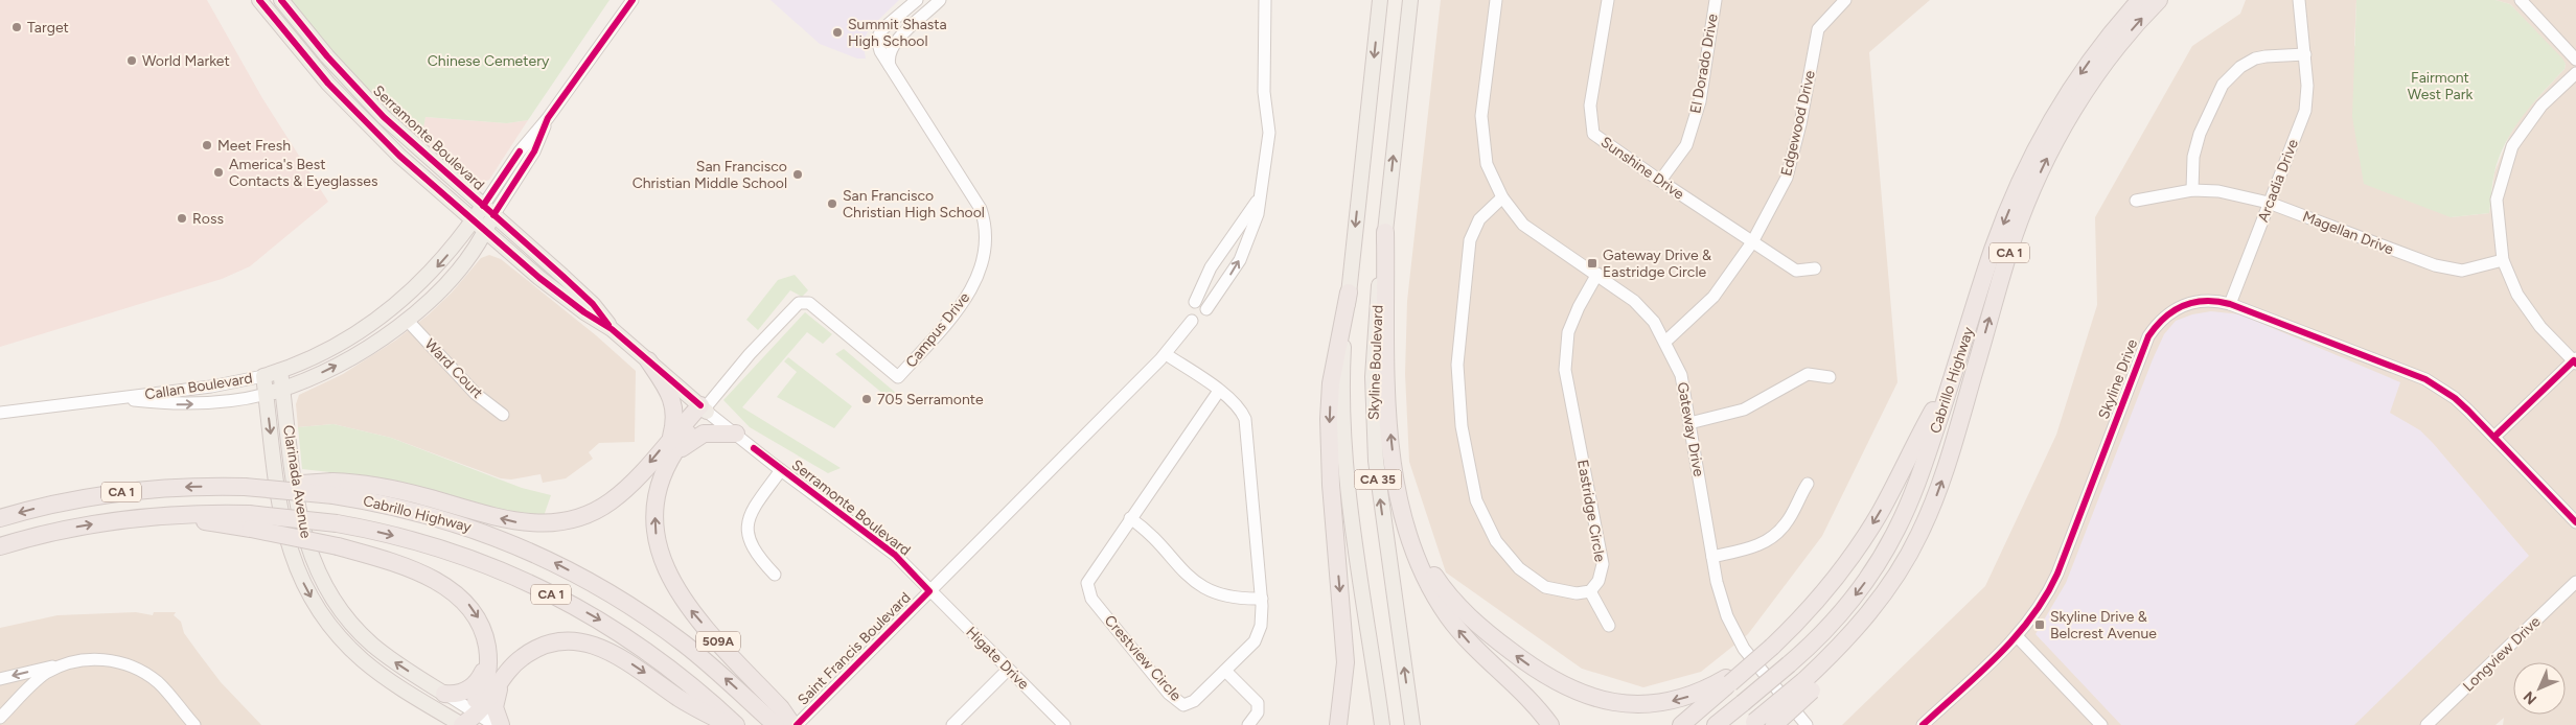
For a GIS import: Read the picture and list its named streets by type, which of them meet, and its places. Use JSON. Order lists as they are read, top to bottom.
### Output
{
  "streets": {
    "highway": ["CA 1", "Cabrillo Highway", "509A"],
    "main road": [
      "Serramonte Boulevard",
      "Skyline Boulevard",
      "Callan Boulevard",
      "CA 35",
      "Clarinada Avenue"
    ],
    "street": [
      "El Dorado Drive",
      "Edgewood Drive",
      "Sunshine Drive",
      "Arcadia Drive",
      "Magellan Drive",
      "Campus Drive",
      "Ward Court",
      "Skyline Drive",
      "Gateway Drive",
      "Eastridge Circle",
      "Saint Francis Boulevard",
      "Longview Drive",
      "Higate Drive",
      "Crestview Circle"
    ]
  },
  "crossings": [
    ["El Dorado Drive", "Sunshine Drive"],
    ["Edgewood Drive", "Sunshine Drive"],
    ["Edgewood Drive", "Gateway Drive"],
    ["Serramonte Boulevard", "Campus Drive"],
    ["Serramonte Boulevard", "Callan Boulevard"],
    ["Serramonte Boulevard", "509A"],
    ["Serramonte Boulevard", "Saint Francis Boulevard"],
    ["Serramonte Boulevard", "Higate Drive"],
    ["Arcadia Drive", "Magellan Drive"],
    ["Arcadia Drive", "Skyline Drive"],
    ["Campus Drive", "509A"],
    ["Ward Court", "Callan Boulevard"],
    ["Cabrillo Highway", "509A"],
    ["Callan Boulevard", "Clarinada Avenue"],
    ["Gateway Drive", "Eastridge Circle"],
    ["509A", "Saint Francis Boulevard"],
    ["Saint Francis Boulevard", "Higate Drive"],
    ["Saint Francis Boulevard", "Crestview Circle"]
  ],
  "parks": ["Chinese Cemetery", "Fairmont West Park"],
  "places": {
    "other": [
      "Target",
      "Summit Shasta High School",
      "World Market",
      "Meet Fresh",
      "America's Best Contacts & Eyeglasses",
      "San Francisco Christian Middle School",
      "San Francisco Christian High School",
      "Ross",
      "705 Serramonte"
    ],
    "transit": ["Gateway Drive & Eastridge Circle", "Skyline Drive & Belcrest Avenue"]
  },
  "north": "bottom left"
}
